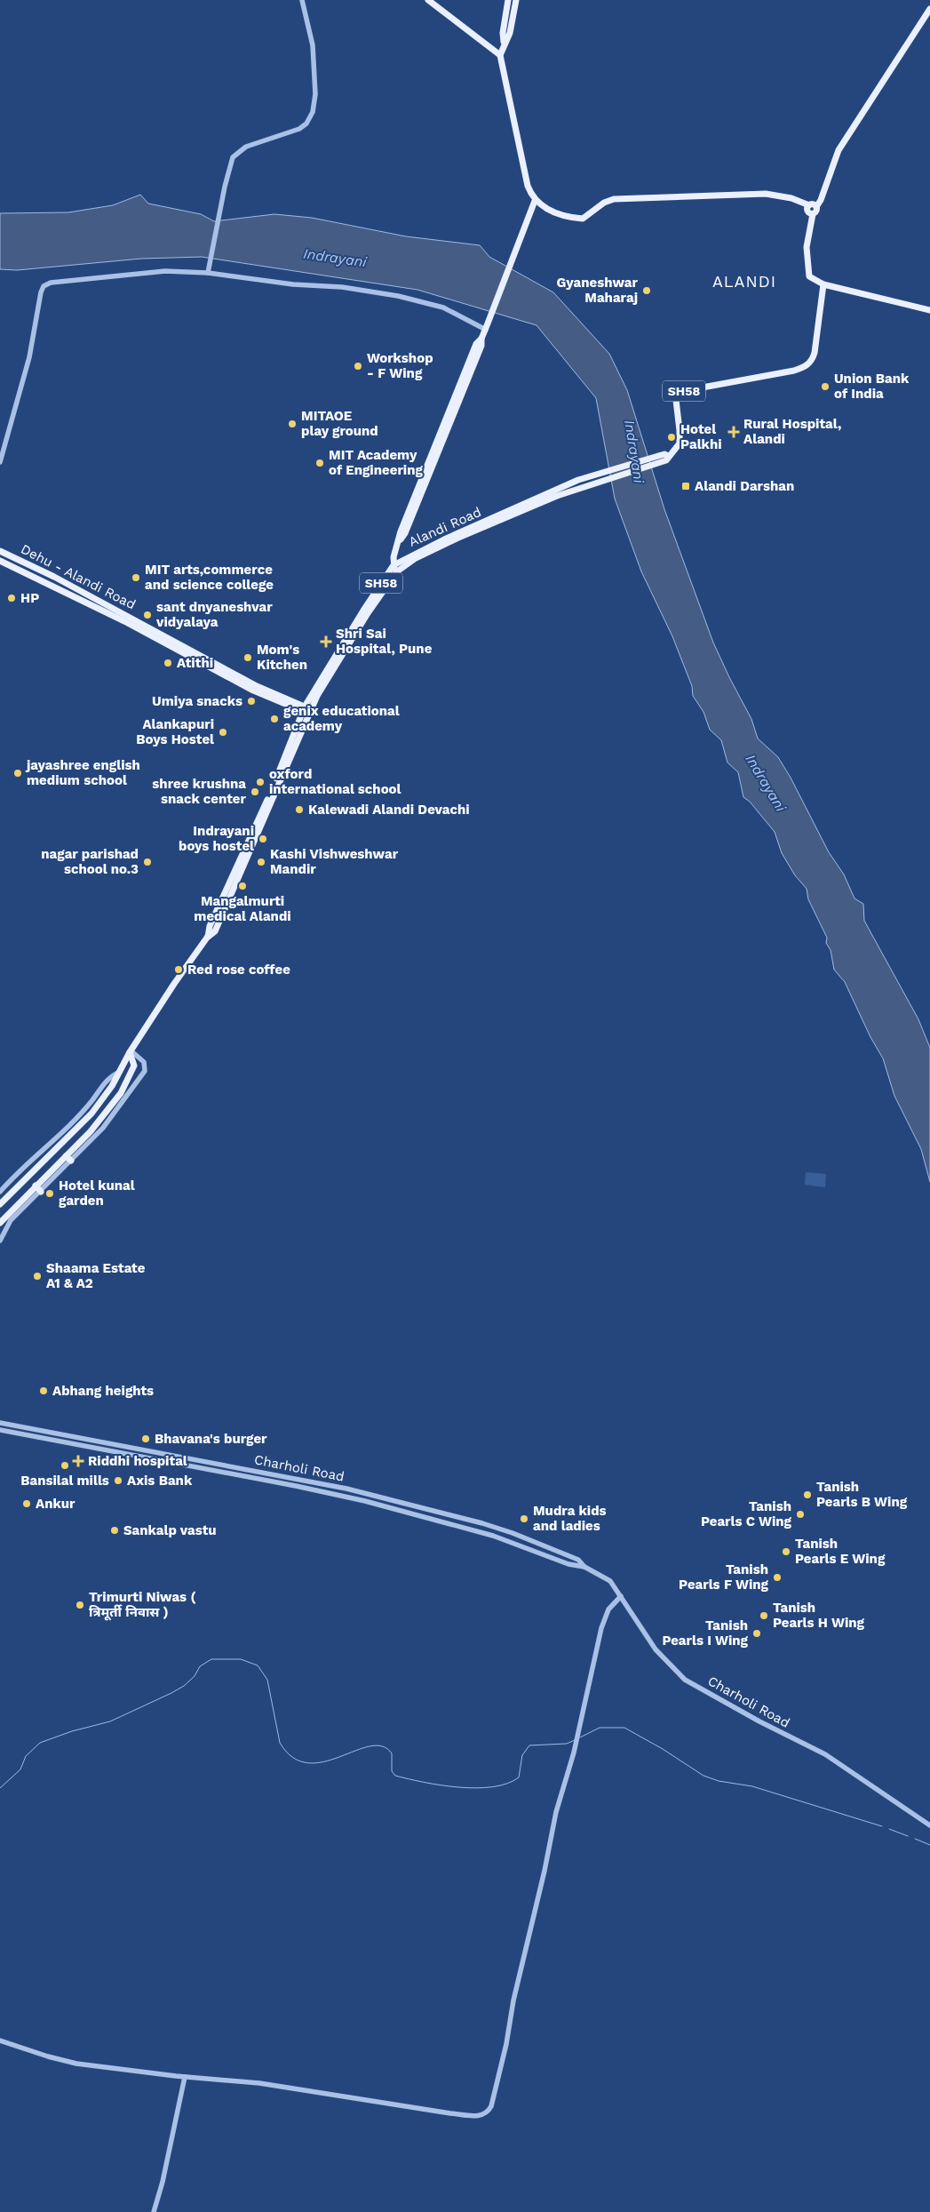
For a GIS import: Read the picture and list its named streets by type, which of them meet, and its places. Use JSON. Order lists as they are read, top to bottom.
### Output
{
  "streets": {
    "main road": ["SH58", "Alandi Road", "Dehu - Alandi Road"],
    "street": ["Charholi Road"]
  },
  "crossings": [
    ["SH58", "Alandi Road"],
    ["Alandi Road", "Dehu - Alandi Road"]
  ],
  "districts": ["ALANDI"],
  "water": ["Indrayani"],
  "places": {
    "other": [
      "Gyaneshwar Maharaj",
      "Workshop - F Wing",
      "Union Bank of India",
      "MITAOE play ground",
      "Hotel Palkhi",
      "MIT Academy of Engineering",
      "MIT arts,commerce and science college",
      "HP",
      "sant dnyaneshvar vidyalaya",
      "Mom's Kitchen",
      "Atithi",
      "Umiya snacks",
      "genix educational academy",
      "Alankapuri Boys Hostel",
      "jayashree english medium school",
      "oxford international school",
      "shree krushna snack center",
      "Kalewadi Alandi Devachi",
      "Indrayani boys hostel",
      "nagar parishad school no.3",
      "Kashi Vishweshwar Mandir",
      "Mangalmurti medical Alandi",
      "Red rose coffee",
      "Hotel kunal garden",
      "Shaama Estate A1 & A2",
      "Abhang heights",
      "Bhavana's burger",
      "Bansilal mills",
      "Axis Bank",
      "Tanish Pearls B Wing",
      "Ankur",
      "Tanish Pearls C Wing",
      "Mudra kids and ladies",
      "Sankalp vastu",
      "Tanish Pearls E Wing",
      "Tanish Pearls F Wing",
      "Trimurti Niwas ( त्रिमूर्ती निवास )",
      "Tanish Pearls H Wing",
      "Tanish Pearls I Wing"
    ],
    "health": ["Rural Hospital, Alandi", "Shri Sai Hospital, Pune", "Riddhi hospital"],
    "transit": ["Alandi Darshan"]
  }
}
